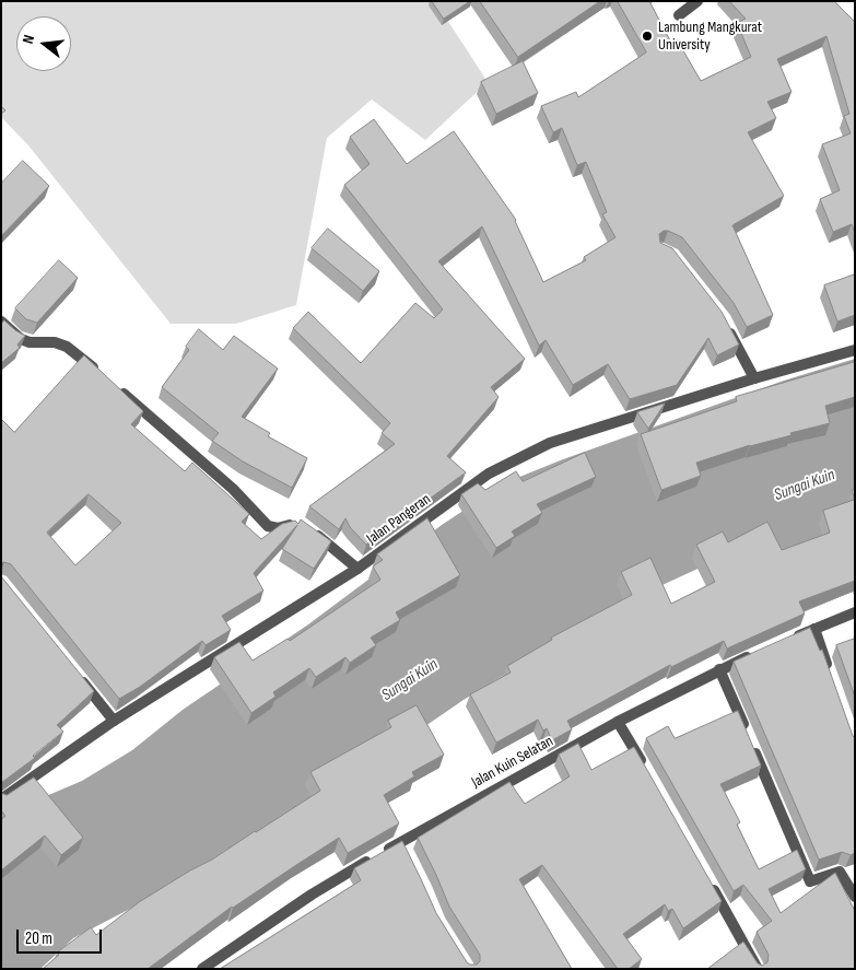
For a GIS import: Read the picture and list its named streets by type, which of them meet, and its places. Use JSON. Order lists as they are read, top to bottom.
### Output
{
  "streets": {
    "street": ["Jalan Pangeran", "Jalan Kuin Selatan"]
  },
  "water": ["Sungai Kuin"],
  "places": ["Lambung Mangkurat University"],
  "scale_bar": "20 m",
  "north": "left"
}
